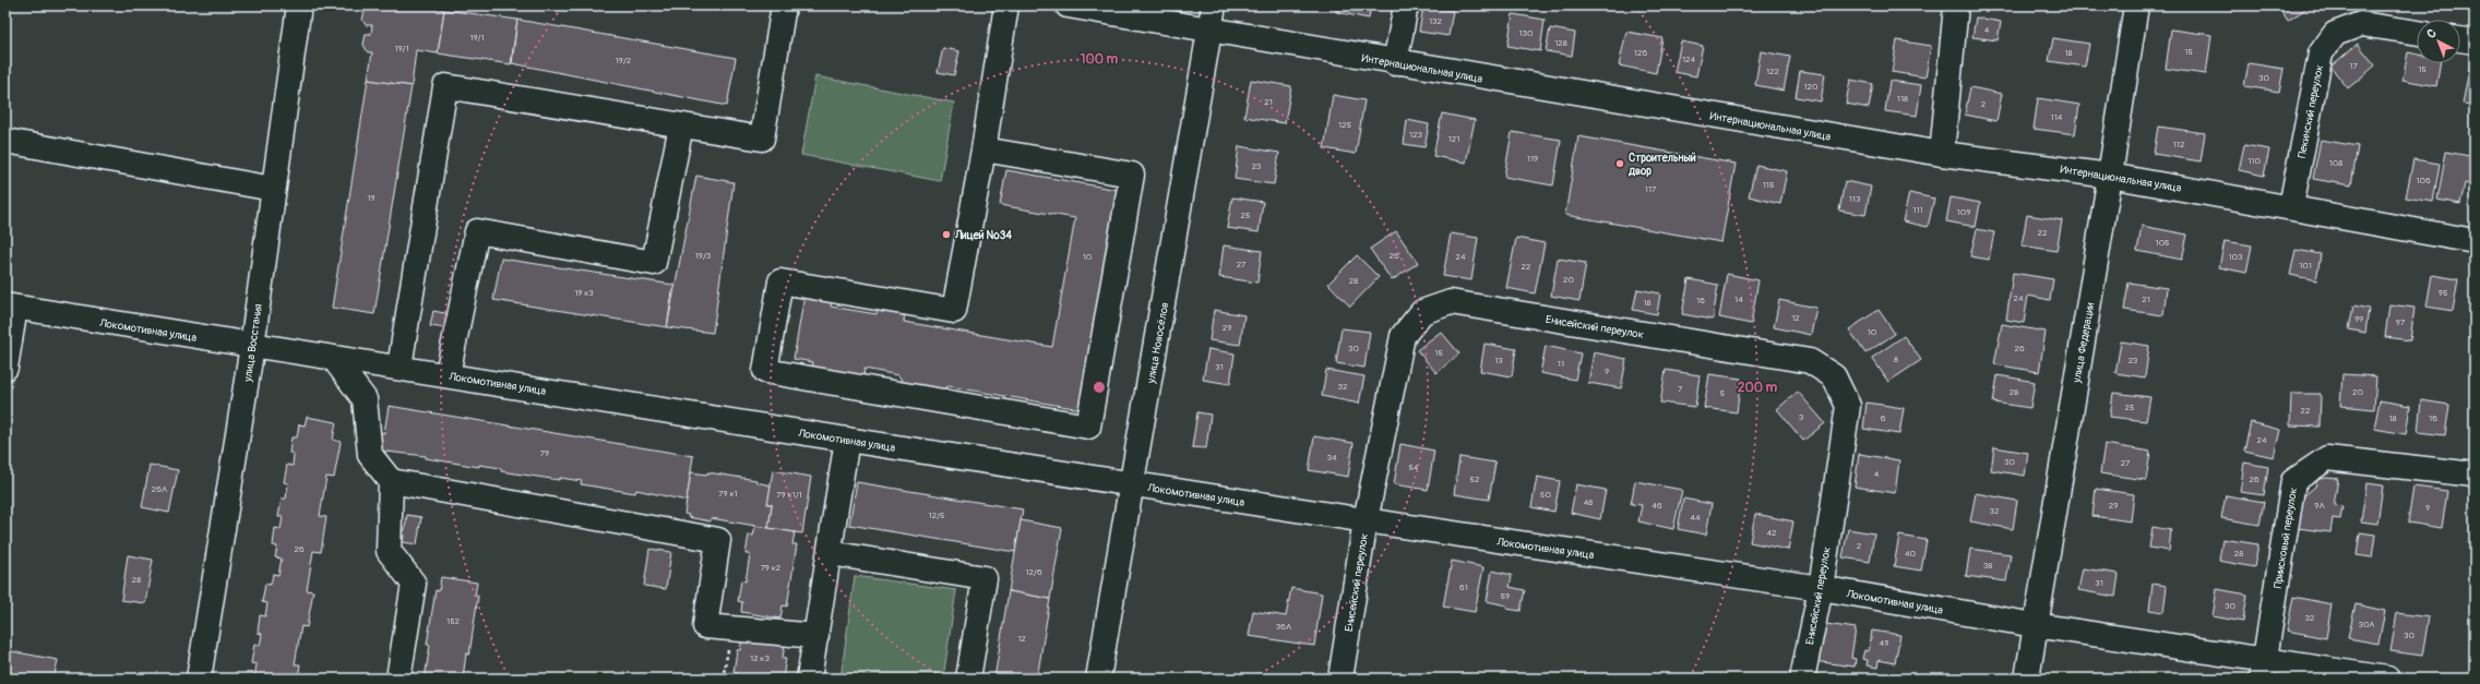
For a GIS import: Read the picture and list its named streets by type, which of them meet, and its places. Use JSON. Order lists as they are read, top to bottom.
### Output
{
  "streets": {
    "street": [
      "Интернациональная улица",
      "Пекинский переулок",
      "Енисейский переулок",
      "Локомотивная улица",
      "улица Восстания",
      "улица Новосёлов",
      "улица Федерации",
      "Приисковый переулок"
    ]
  },
  "crossings": [
    ["Интернациональная улица", "Пекинский переулок"],
    ["Интернациональная улица", "улица Новосёлов"],
    ["Интернациональная улица", "улица Федерации"],
    ["Енисейский переулок", "Локомотивная улица"],
    ["Локомотивная улица", "улица Восстания"],
    ["Локомотивная улица", "улица Новосёлов"],
    ["Локомотивная улица", "улица Федерации"],
    ["Локомотивная улица", "Приисковый переулок"]
  ],
  "places": ["Строительный двор", "Лицей №34"],
  "house_numbers": [
    "132",
    "4",
    "130",
    "19/1",
    "128",
    "19/1",
    "15",
    "126",
    "18",
    "124",
    "19/2",
    "17",
    "15",
    "122",
    "30",
    "120",
    "118",
    "21",
    "2",
    "114",
    "125",
    "123",
    "121",
    "112",
    "119",
    "110",
    "108",
    "23",
    "106",
    "115",
    "117",
    "19",
    "113",
    "111",
    "109",
    "25",
    "22",
    "105",
    "19/3",
    "26",
    "10",
    "24",
    "103",
    "27",
    "101",
    "22",
    "20",
    "28",
    "19 к3",
    "95",
    "24",
    "14",
    "21",
    "16",
    "18",
    "12",
    "99",
    "97",
    "29",
    "10",
    "30",
    "26",
    "15",
    "8",
    "13",
    "23",
    "11",
    "31",
    "9",
    "32",
    "7",
    "28",
    "20",
    "5",
    "25",
    "22",
    "3",
    "6",
    "18",
    "16",
    "24",
    "79",
    "34",
    "30",
    "27",
    "54",
    "4",
    "52",
    "26",
    "26А",
    "79 к1",
    "79 к1/1",
    "50",
    "48",
    "46",
    "29",
    "9А",
    "9",
    "32",
    "12/5",
    "44",
    "42",
    "2",
    "26",
    "40",
    "28",
    "38",
    "79 к2",
    "12/6",
    "28",
    "31",
    "61",
    "59",
    "30",
    "32",
    "152",
    "30А",
    "36А",
    "30",
    "12",
    "49",
    "12 к3"
  ],
  "north": "top left",
  "rings": ["100 m", "200 m"]
}
